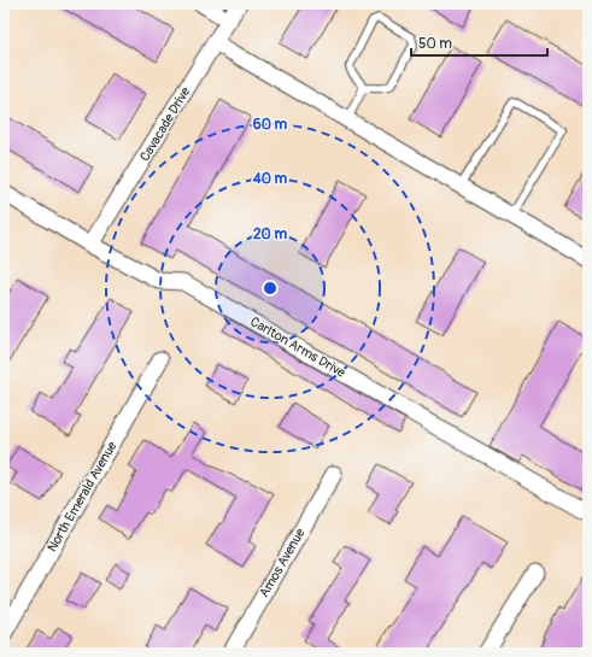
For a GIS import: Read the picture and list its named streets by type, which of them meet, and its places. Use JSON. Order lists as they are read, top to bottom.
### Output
{
  "streets": {
    "street": [
      "Cavacade Drive",
      "Carlton Arms Drive",
      "North Emerald Avenue",
      "Amos Avenue"
    ]
  },
  "crossings": [
    ["Cavacade Drive", "Carlton Arms Drive"]
  ],
  "scale_bar": "50 m",
  "rings": ["60 m", "40 m", "20 m"]
}
